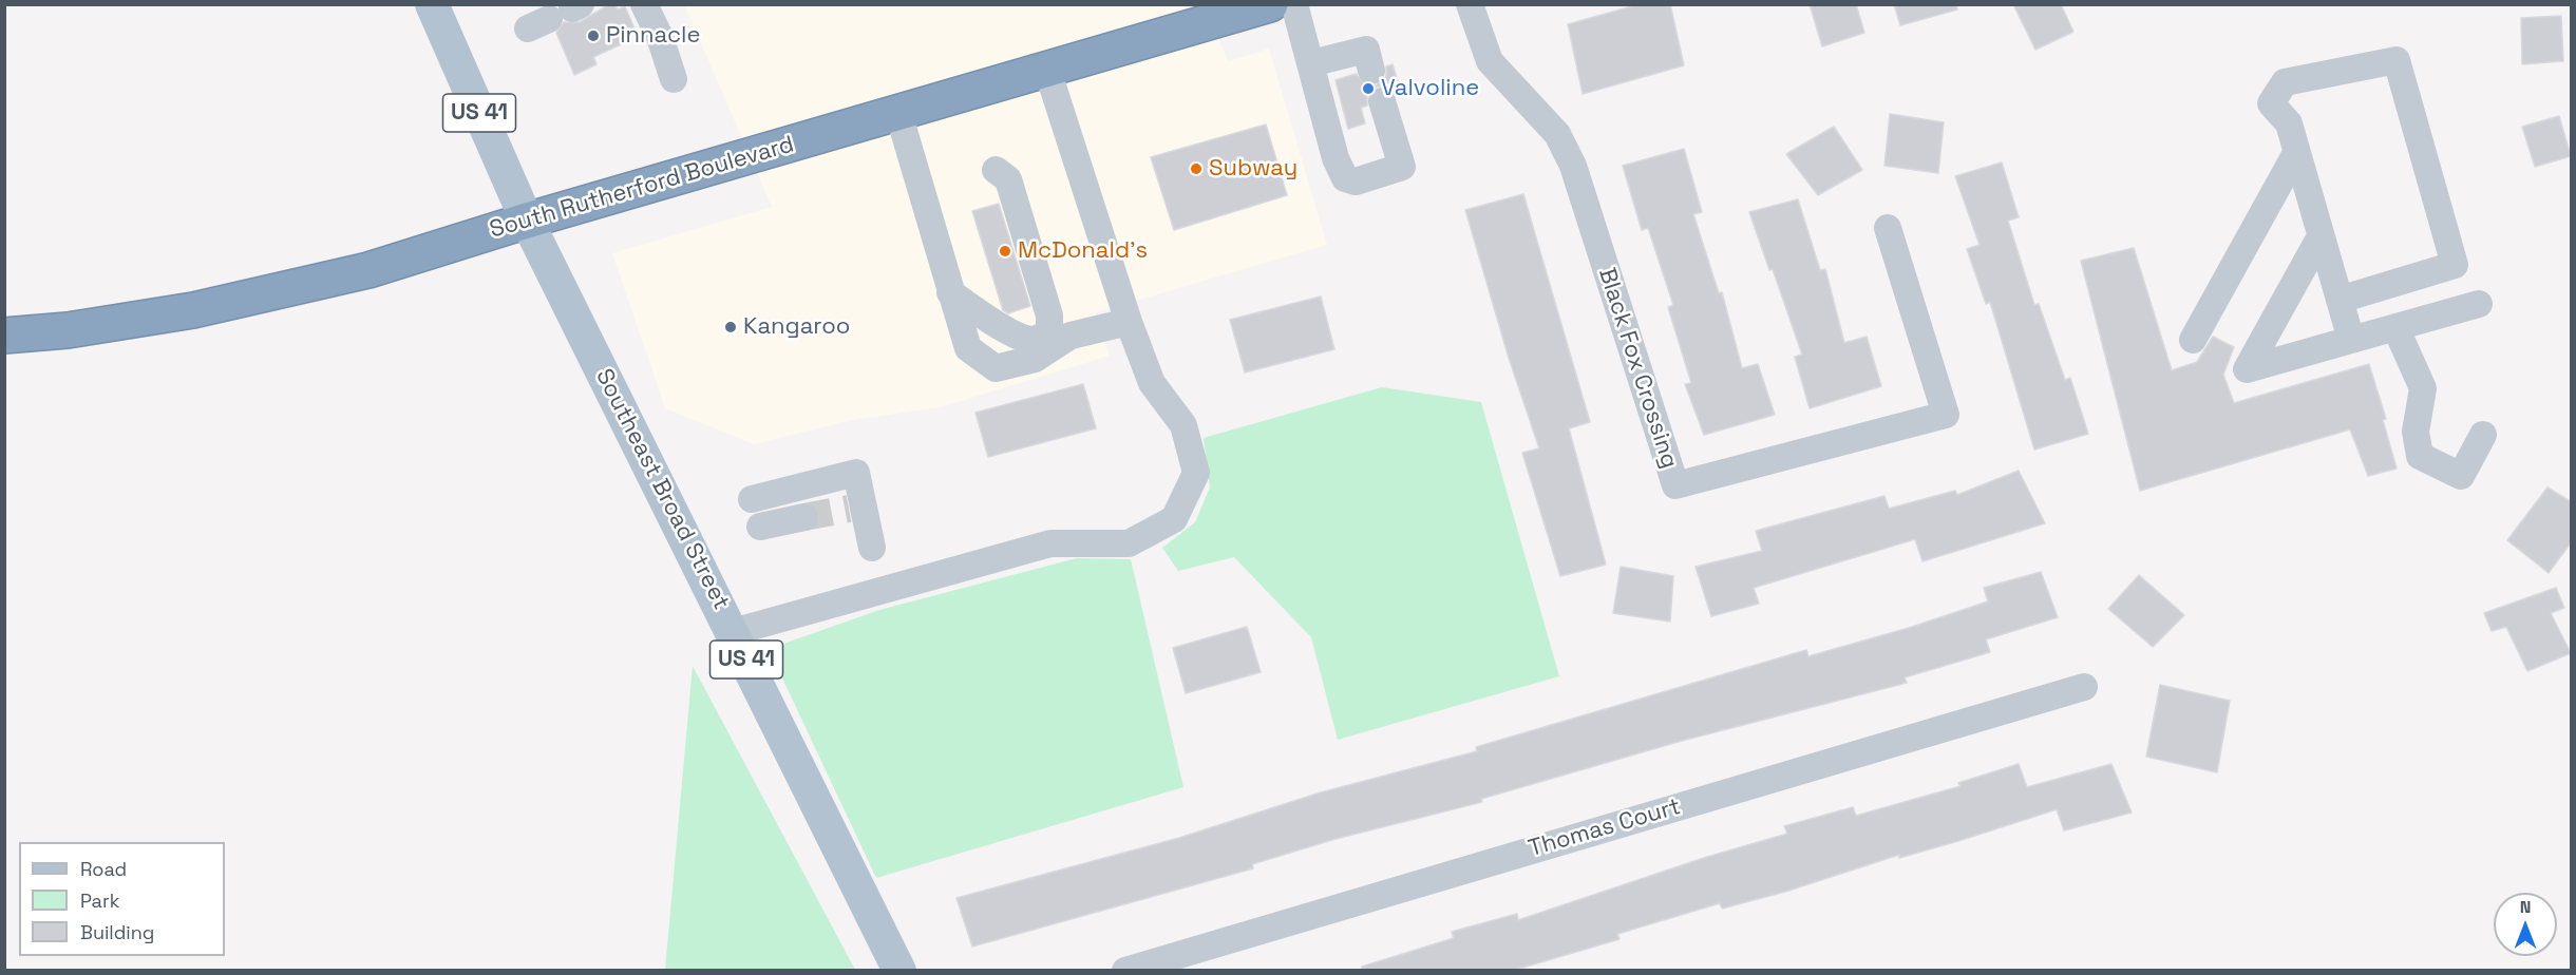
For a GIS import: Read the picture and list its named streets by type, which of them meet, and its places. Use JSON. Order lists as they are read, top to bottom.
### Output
{
  "streets": {
    "highway": ["South Rutherford Boulevard"],
    "main road": ["US 41", "Southeast Broad Street"],
    "street": ["Black Fox Crossing", "Thomas Court"]
  },
  "crossings": [
    ["South Rutherford Boulevard", "Southeast Broad Street"]
  ],
  "places": [
    "Pinnacle",
    "Valvoline",
    "Subway",
    "McDonald's",
    "Kangaroo"
  ],
  "legend": ["Road", "Park", "Building"],
  "north": "top"
}
